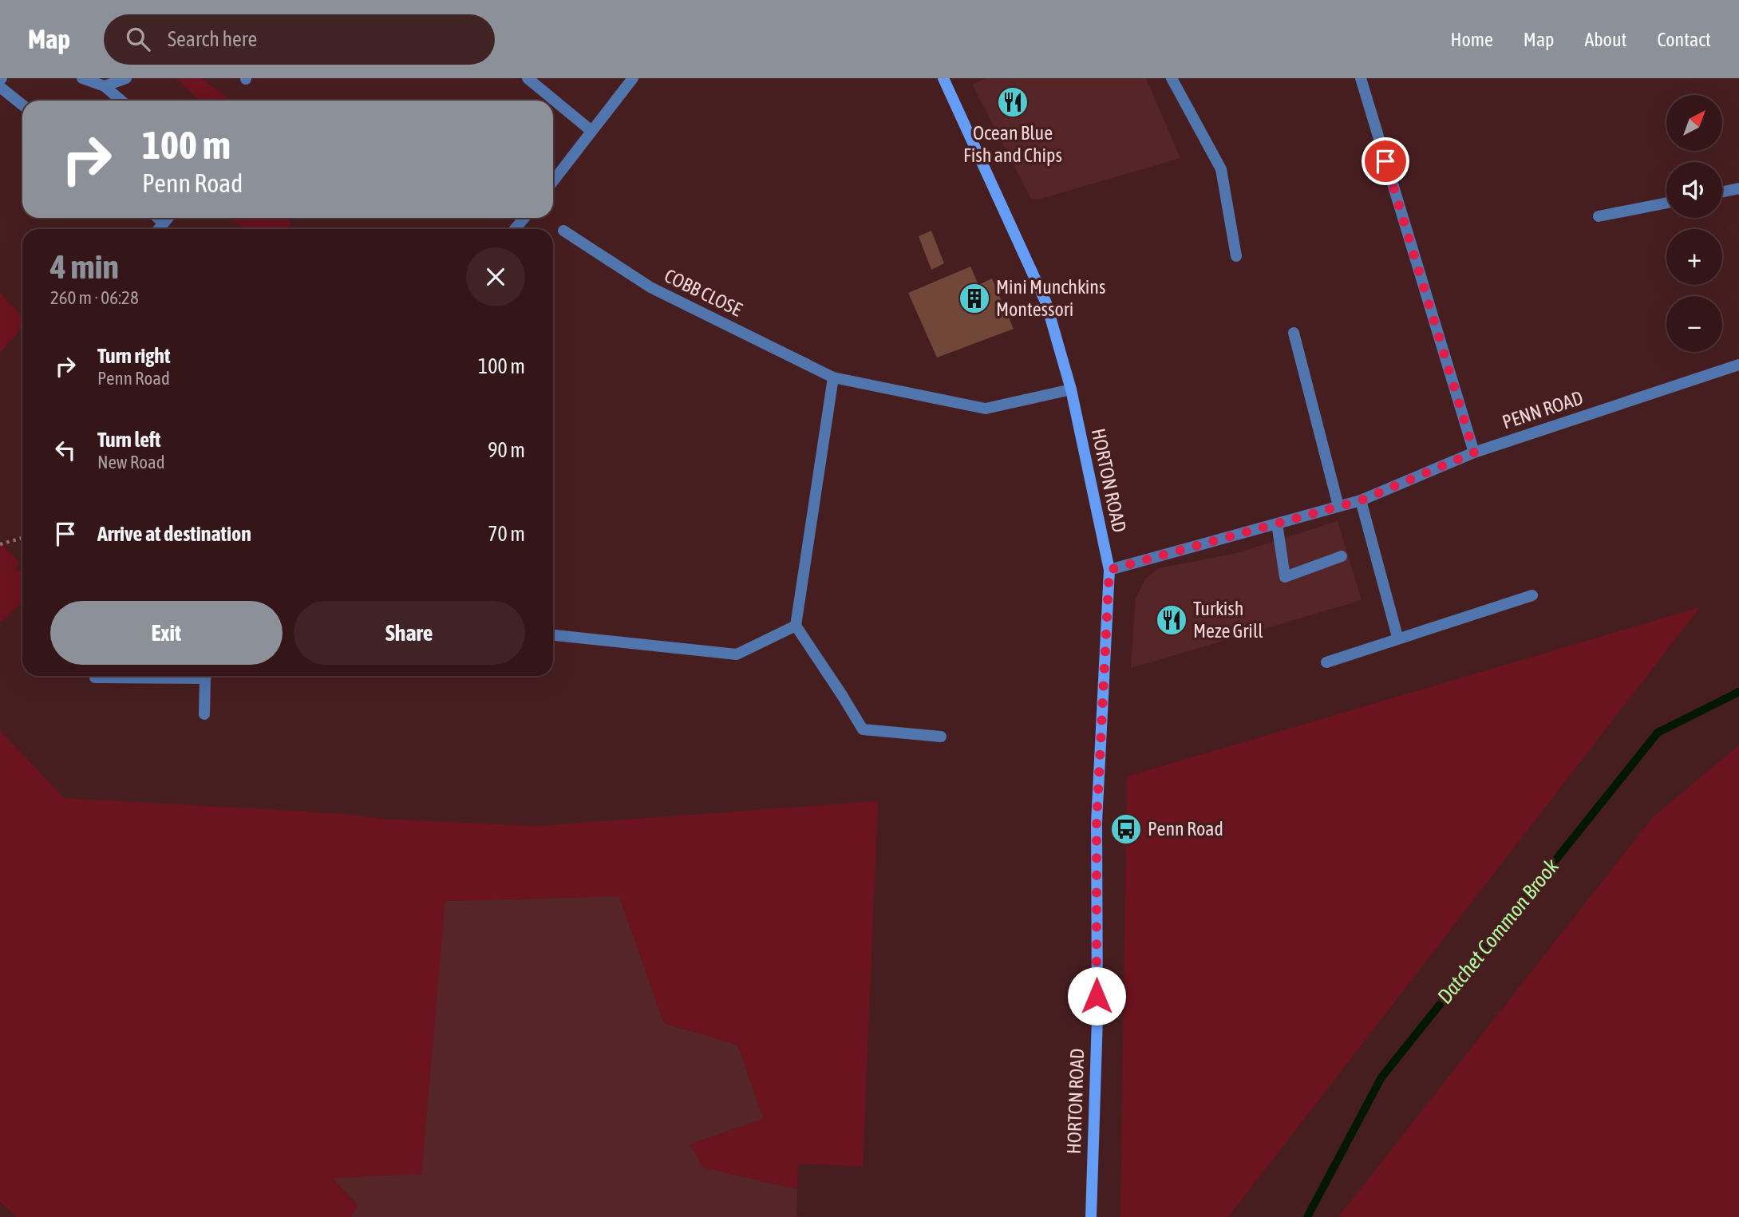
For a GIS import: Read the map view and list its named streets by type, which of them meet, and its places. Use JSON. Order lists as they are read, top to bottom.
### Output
{
  "streets": {
    "main road": ["HORTON ROAD"],
    "street": ["COBB CLOSE", "PENN ROAD"]
  },
  "crossings": [
    ["COBB CLOSE", "HORTON ROAD"],
    ["PENN ROAD", "HORTON ROAD"]
  ],
  "water": ["Datchet Common Brook"],
  "places": {
    "restaurant": ["Ocean Blue Fish and Chips", "Turkish Meze Grill"],
    "building": ["Mini Munchkins Montessori"],
    "bus stop": ["Penn Road"]
  },
  "north": "top right",
  "page": {
    "header": "Map",
    "search": "Search here",
    "nav": [
      "Home",
      "Map",
      "About",
      "Contact"
    ],
    "map_buttons": ["+", "−"],
    "turn": ["100 m", "Penn Road"],
    "heading": ["4 min", "260 m · 06:28"],
    "list": [
      {
        "name": "Turn right",
        "note": "Penn Road",
        "value": "100 m"
      },
      {
        "name": "Turn left",
        "note": "New Road",
        "value": "90 m"
      },
      {
        "name": "Arrive at destination",
        "value": "70 m"
      }
    ],
    "buttons": ["Exit", "Share"]
  }
}
